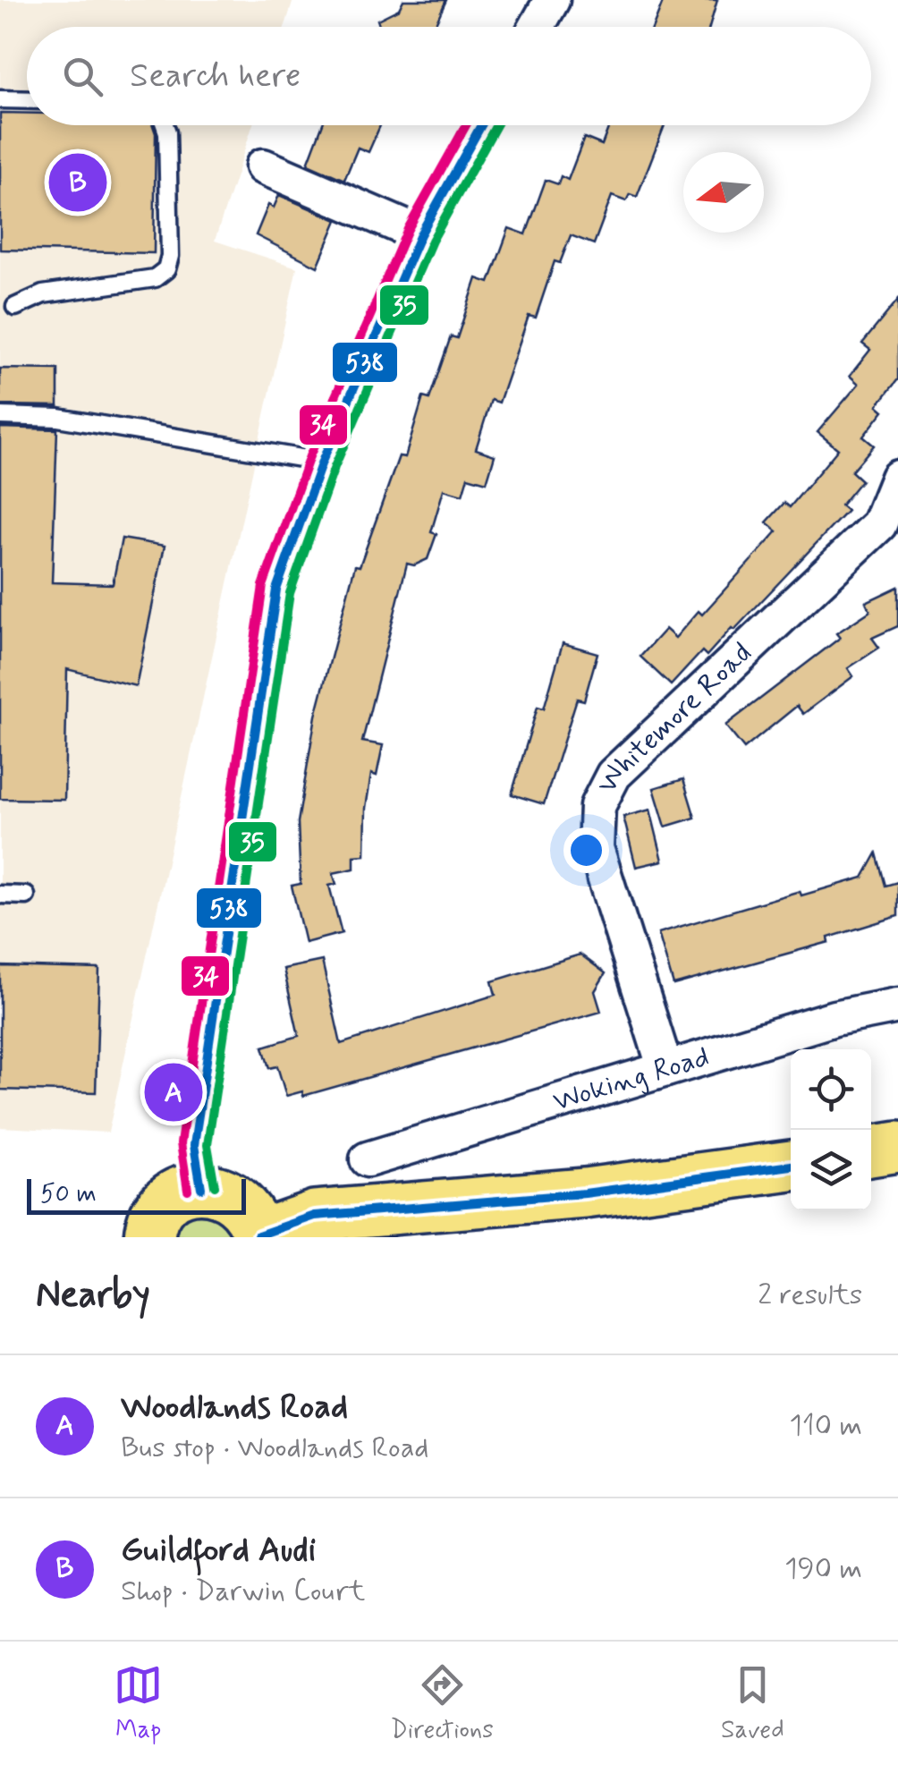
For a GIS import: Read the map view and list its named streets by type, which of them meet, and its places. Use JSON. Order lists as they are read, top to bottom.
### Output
{
  "streets": {
    "street": ["Whitemore Road", "Woking Road"]
  },
  "crossings": [
    ["Whitemore Road", "Woking Road"]
  ],
  "lines": ["transit line 538", "transit line 35", "transit line 34"],
  "scale_bar": "50 m",
  "north": "left",
  "page": {
    "search": "Search here",
    "pins": ["B", "A"],
    "scale": "50 m",
    "heading": ["Nearby", "2 results"],
    "list": [
      {
        "mark": "A",
        "name": "Woodlands Road",
        "note": "Bus stop · Woodlands Road",
        "value": "110 m"
      },
      {
        "mark": "B",
        "name": "Guildford Audi",
        "note": "Shop · Darwin Court",
        "value": "190 m"
      }
    ],
    "nav": ["Map", "Directions", "Saved"]
  }
}
